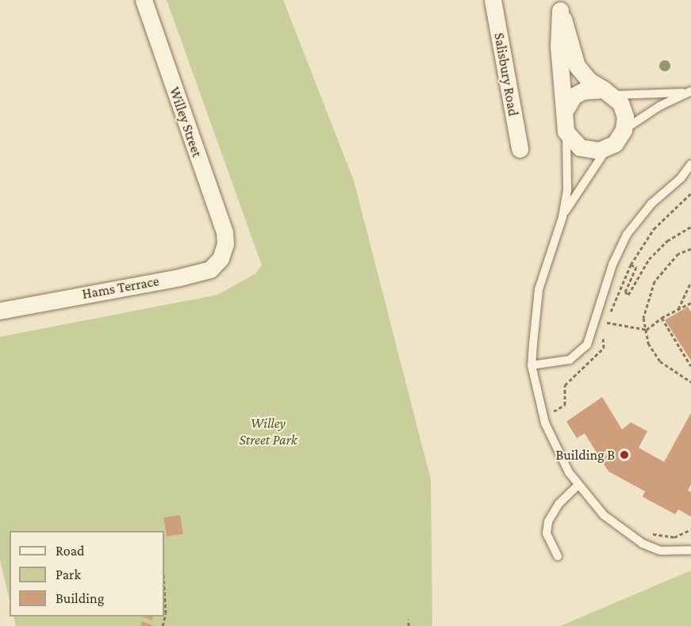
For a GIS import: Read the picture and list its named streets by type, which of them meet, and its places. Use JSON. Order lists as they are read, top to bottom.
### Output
{
  "streets": {
    "street": ["Salisbury Road", "Willey Street", "Hams Terrace"]
  },
  "crossings": [
    ["Willey Street", "Hams Terrace"]
  ],
  "parks": ["Willey Street Park"],
  "places": ["Building B"],
  "legend": ["Road", "Park", "Building"]
}
